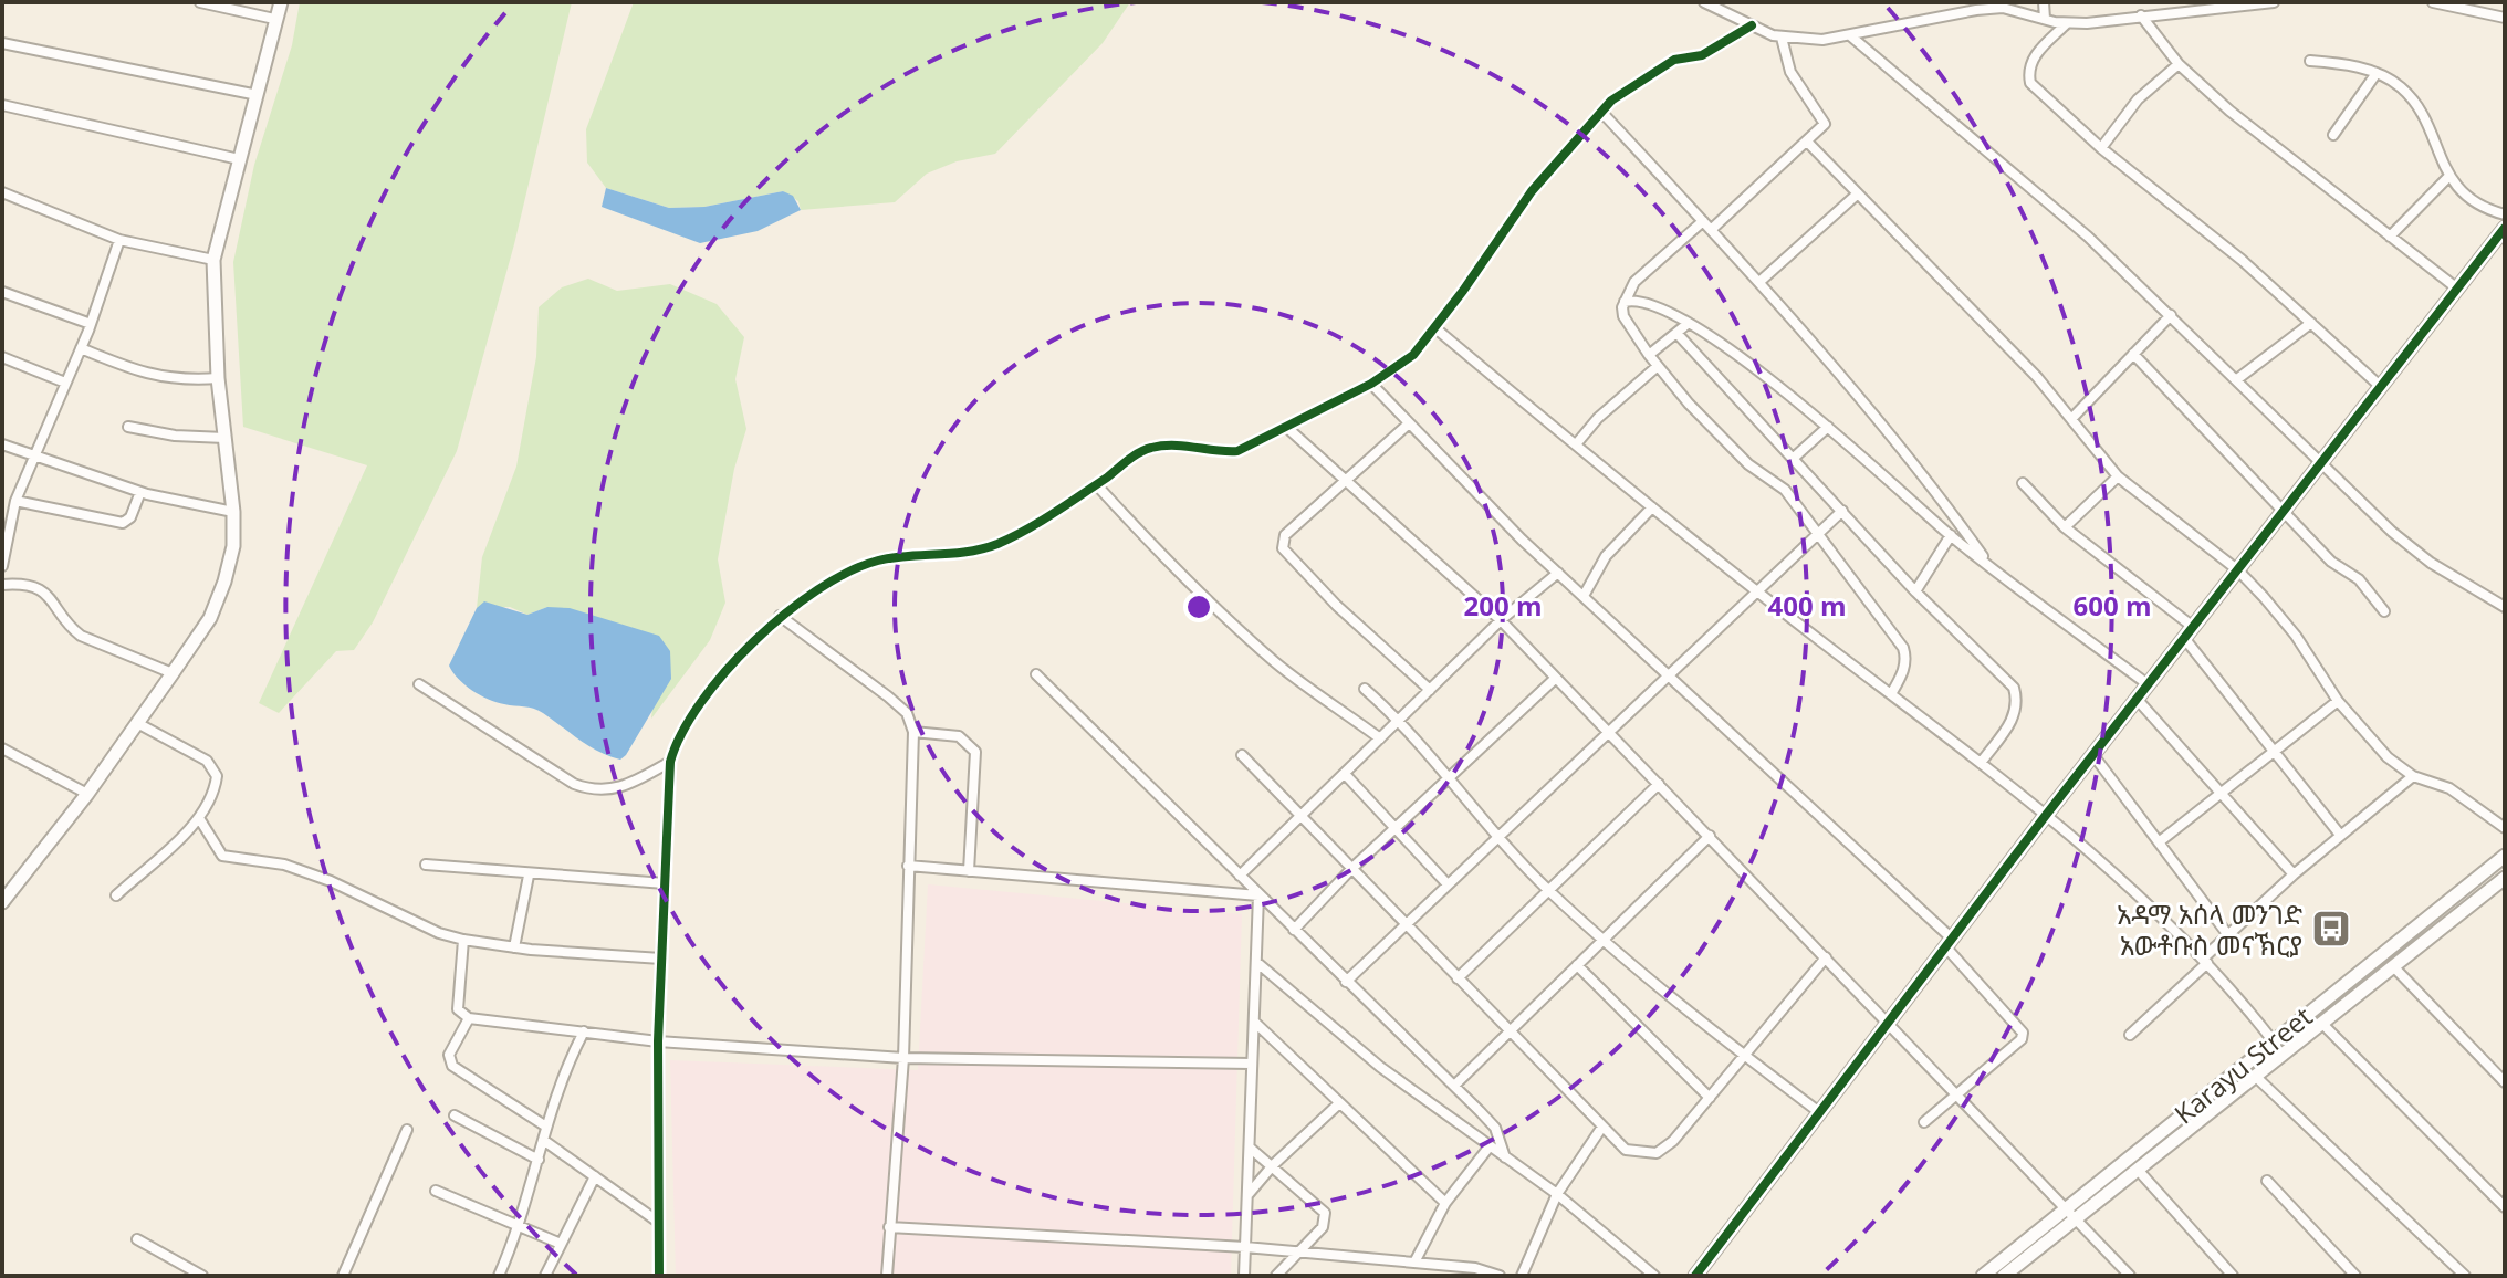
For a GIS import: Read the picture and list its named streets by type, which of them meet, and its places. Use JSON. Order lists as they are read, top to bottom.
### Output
{
  "streets": {
    "street": ["Karayu Street"]
  },
  "places": {
    "bus stop": ["አዳማ አሰላ መንገድ አውቶቡስ መናኽርያ"]
  },
  "rings": ["200 m", "400 m", "600 m"]
}
